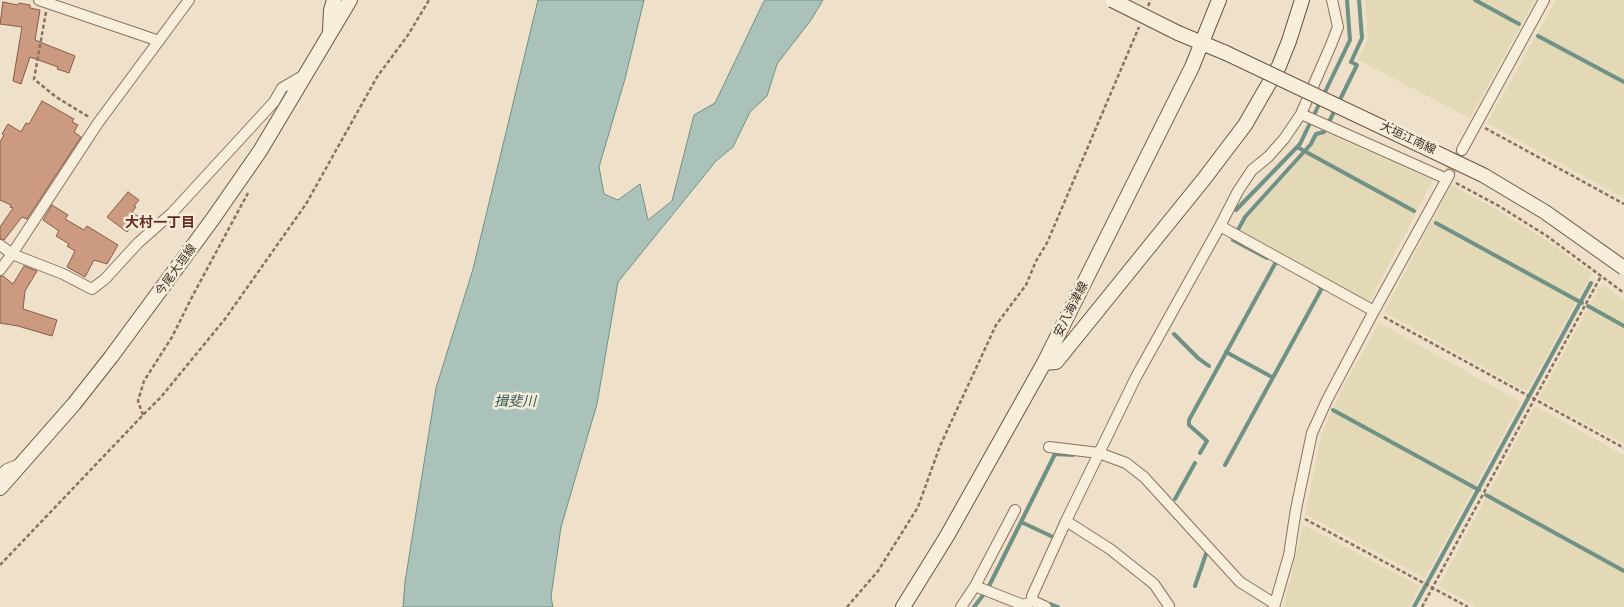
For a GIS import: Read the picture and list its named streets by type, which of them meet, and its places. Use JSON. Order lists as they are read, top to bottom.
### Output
{
  "streets": {
    "main road": ["大垣江南線", "今尾大垣線", "安八海津線"]
  },
  "crossings": [
    ["大垣江南線", "安八海津線"]
  ],
  "districts": ["大村一丁目"],
  "water": ["揖斐川"]
}
